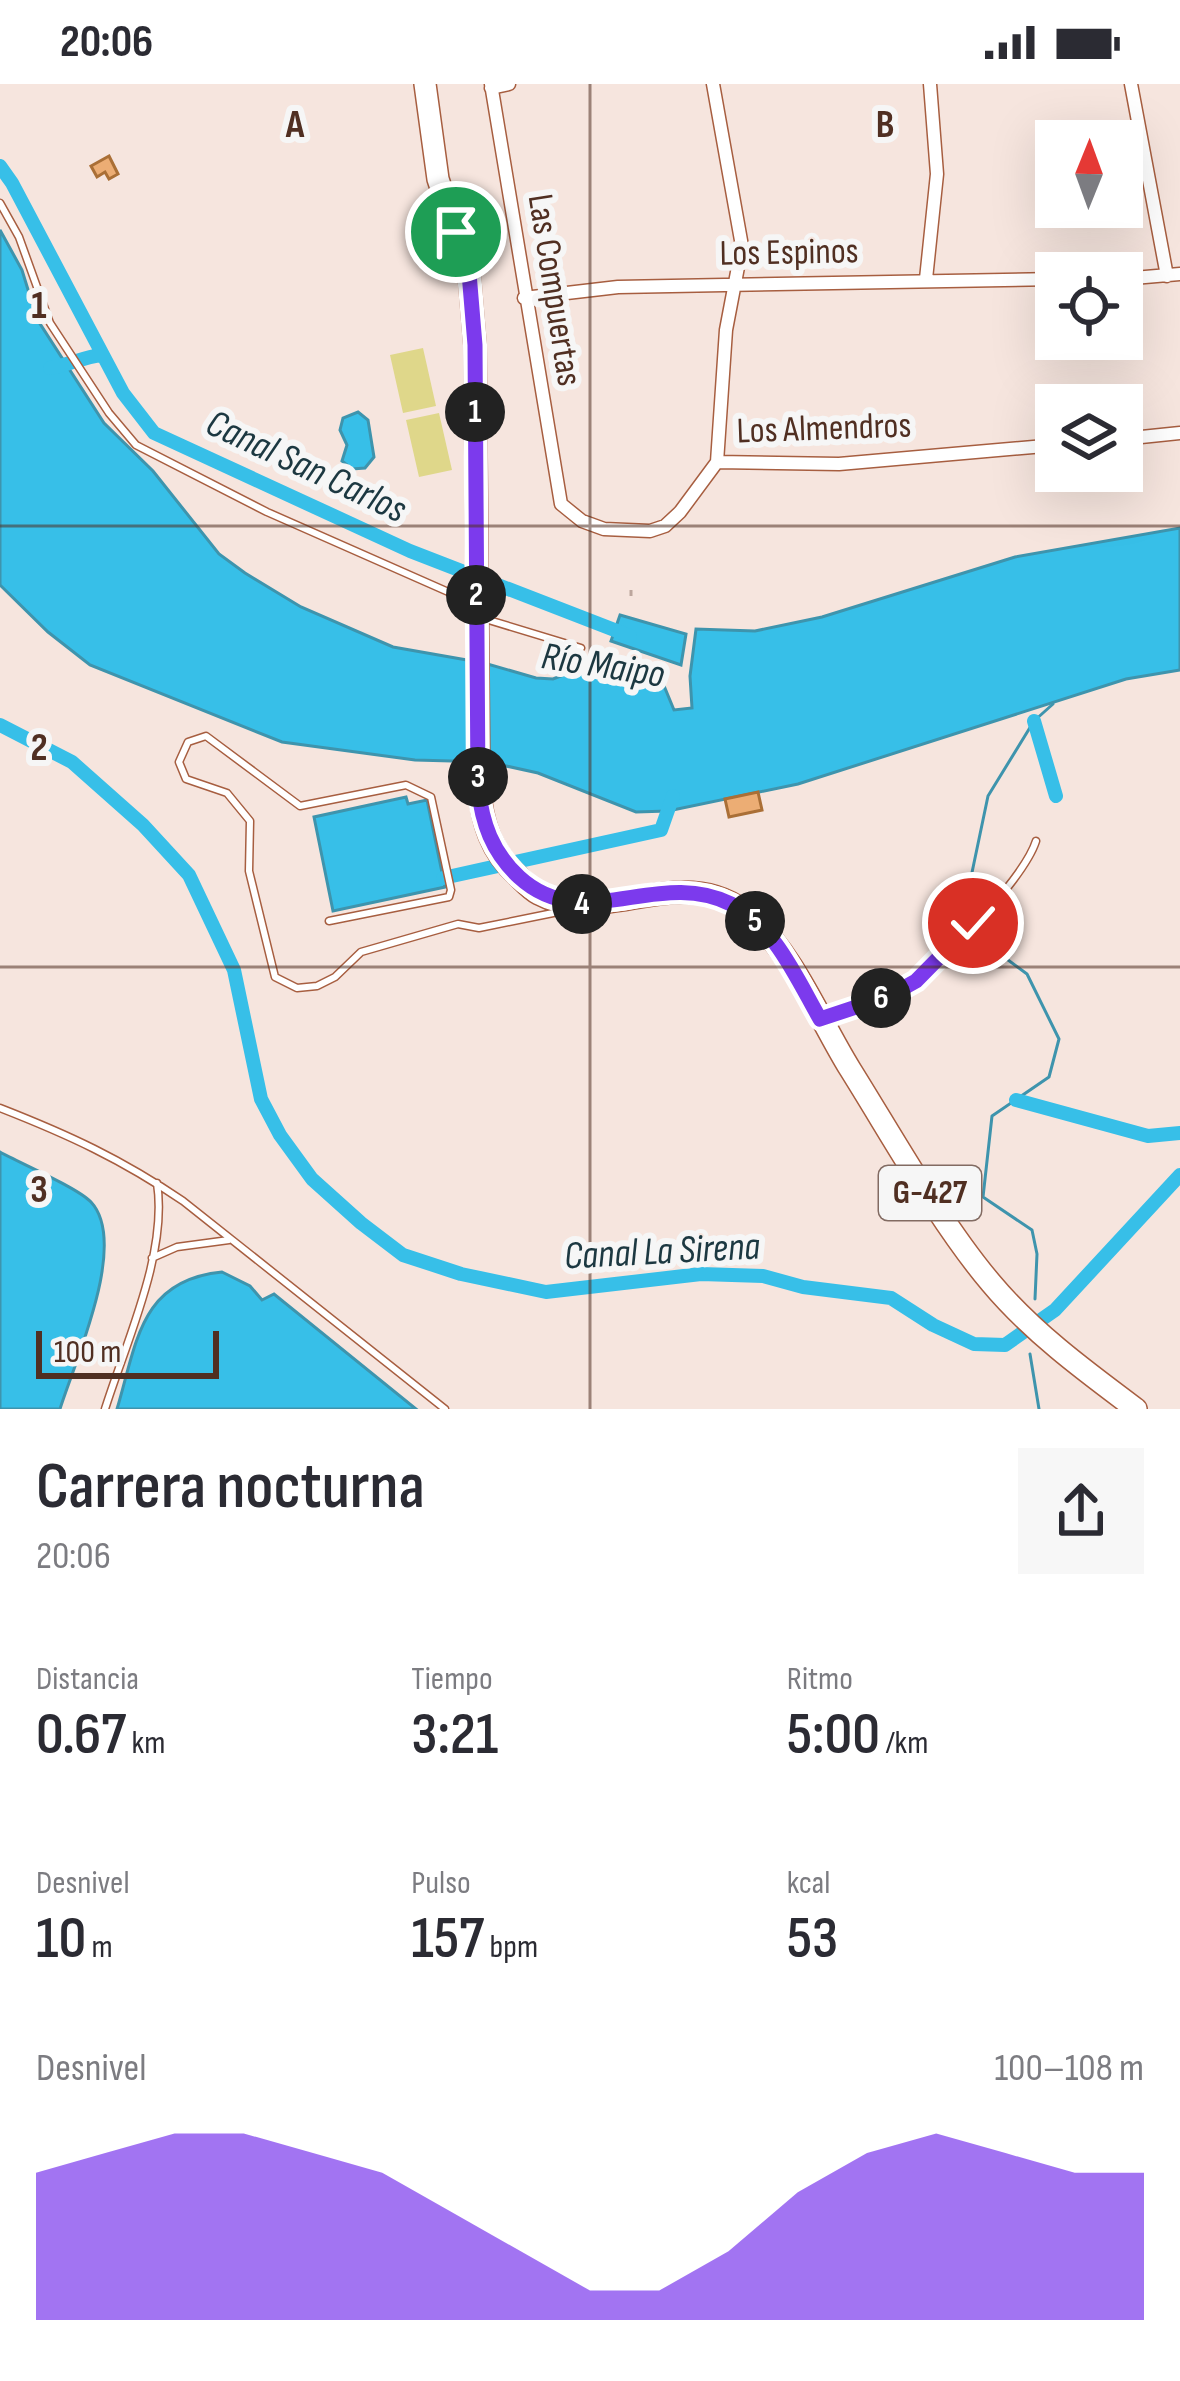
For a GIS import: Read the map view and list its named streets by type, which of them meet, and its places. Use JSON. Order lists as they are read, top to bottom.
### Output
{
  "streets": {
    "main road": ["G-427"],
    "street": ["Los Espinos", "Las Compuertas", "Los Almendros"]
  },
  "crossings": [
    ["Los Espinos", "Las Compuertas"],
    ["Las Compuertas", "Los Almendros"]
  ],
  "water": ["Canal San Carlos", "Río Maipo", "Canal La Sirena"],
  "scale_bar": "100 m",
  "north": "top",
  "page": {
    "status": "20:06",
    "pins": [
      "1",
      "2",
      "3",
      "4",
      "5",
      "6"
    ],
    "scale": "100 m",
    "heading": ["Carrera nocturna", "20:06"],
    "stats": [
      ["Distancia", "0.67 km"],
      ["Tiempo", "3:21"],
      ["Ritmo", "5:00 /km"],
      ["Desnivel", "10 m"],
      ["Pulso", "157 bpm"],
      ["kcal", "53"]
    ],
    "chart": ["Desnivel", "100–108 m"]
  },
  "grid": {
    "columns": ["A", "B"],
    "rows": ["1", "2", "3"]
  }
}
